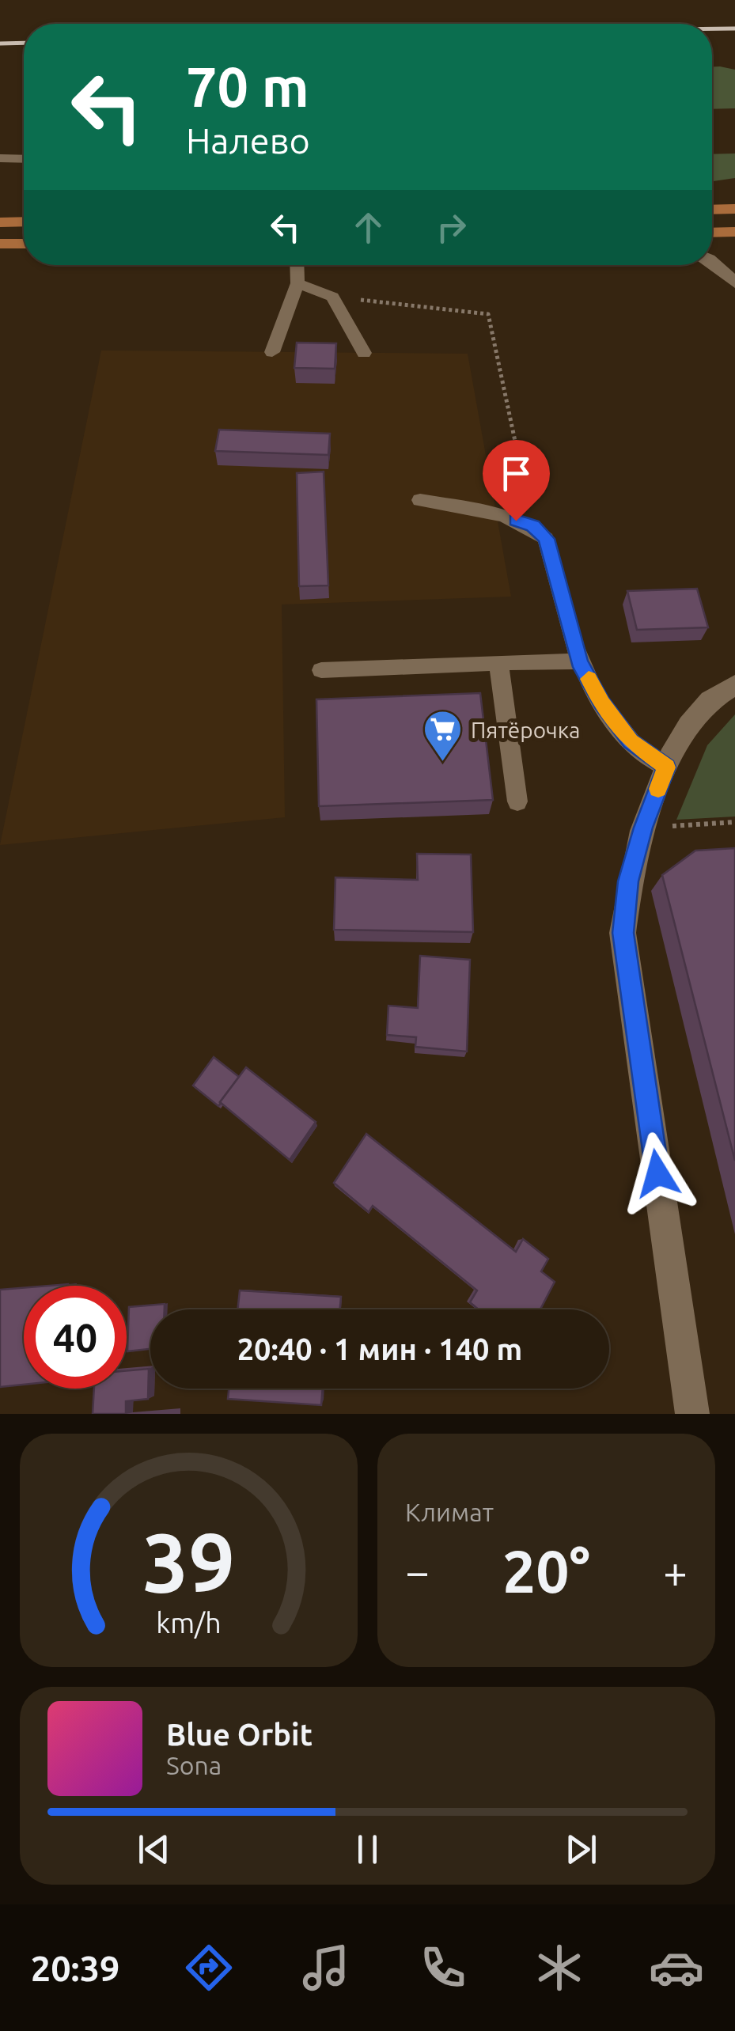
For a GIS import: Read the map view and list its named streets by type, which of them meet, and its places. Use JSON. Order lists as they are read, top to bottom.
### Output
{
  "places": {
    "supermarket": ["Пятёрочка"]
  },
  "page": {
    "turn": ["70 m", "Налево"],
    "limit": "40",
    "trip": "20:40 · 1 мин · 140 m",
    "tile": "Климат",
    "heat": ["−", "20°", "+"],
    "song": ["Blue Orbit", "Sona"],
    "tabs": "20:39",
    "gauge": ["39", "km/h"]
  }
}
